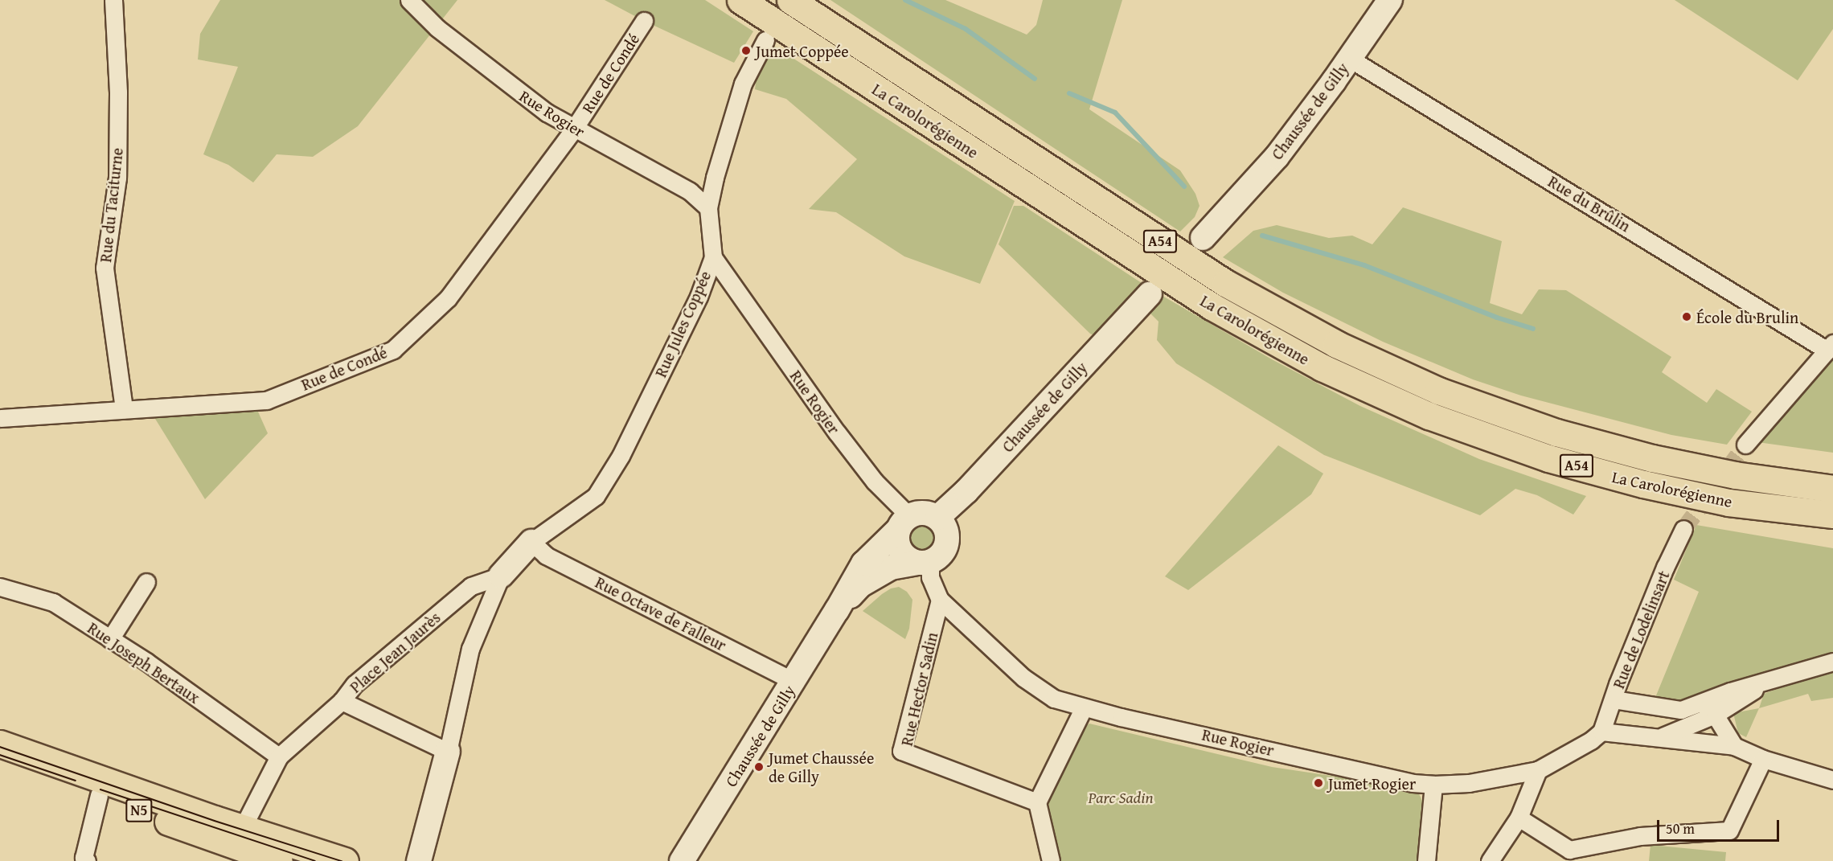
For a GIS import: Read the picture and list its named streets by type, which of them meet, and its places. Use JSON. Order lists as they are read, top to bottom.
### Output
{
  "streets": {
    "main road": ["La Carolorégienne", "A54", "N5"],
    "street": [
      "Rue de Condé",
      "Chaussée de Gilly",
      "Rue Rogier",
      "Rue du Brûlin",
      "Rue du Taciturne",
      "Rue Jules Coppée",
      "Rue Octave de Falleur",
      "Rue de Lodelinsart",
      "Place Jean Jaurès",
      "Rue Joseph Bertaux",
      "Rue Hector Sadin"
    ]
  },
  "crossings": [
    ["Rue de Condé", "Rue Rogier"],
    ["Rue de Condé", "Rue du Taciturne"],
    ["Chaussée de Gilly", "Rue Rogier"],
    ["Chaussée de Gilly", "Rue du Brûlin"],
    ["Chaussée de Gilly", "Rue Octave de Falleur"],
    ["Rue Rogier", "Rue Jules Coppée"],
    ["Rue Rogier", "Rue de Lodelinsart"],
    ["Rue Rogier", "Rue Hector Sadin"],
    ["Rue Jules Coppée", "Rue Octave de Falleur"],
    ["Rue Jules Coppée", "Place Jean Jaurès"],
    ["Rue Octave de Falleur", "Place Jean Jaurès"]
  ],
  "parks": ["Parc Sadin"],
  "places": [
    "Jumet Coppée",
    "École du Brulin",
    "Jumet Chaussée de Gilly",
    "Jumet Rogier"
  ],
  "scale_bar": "50 m"
}
